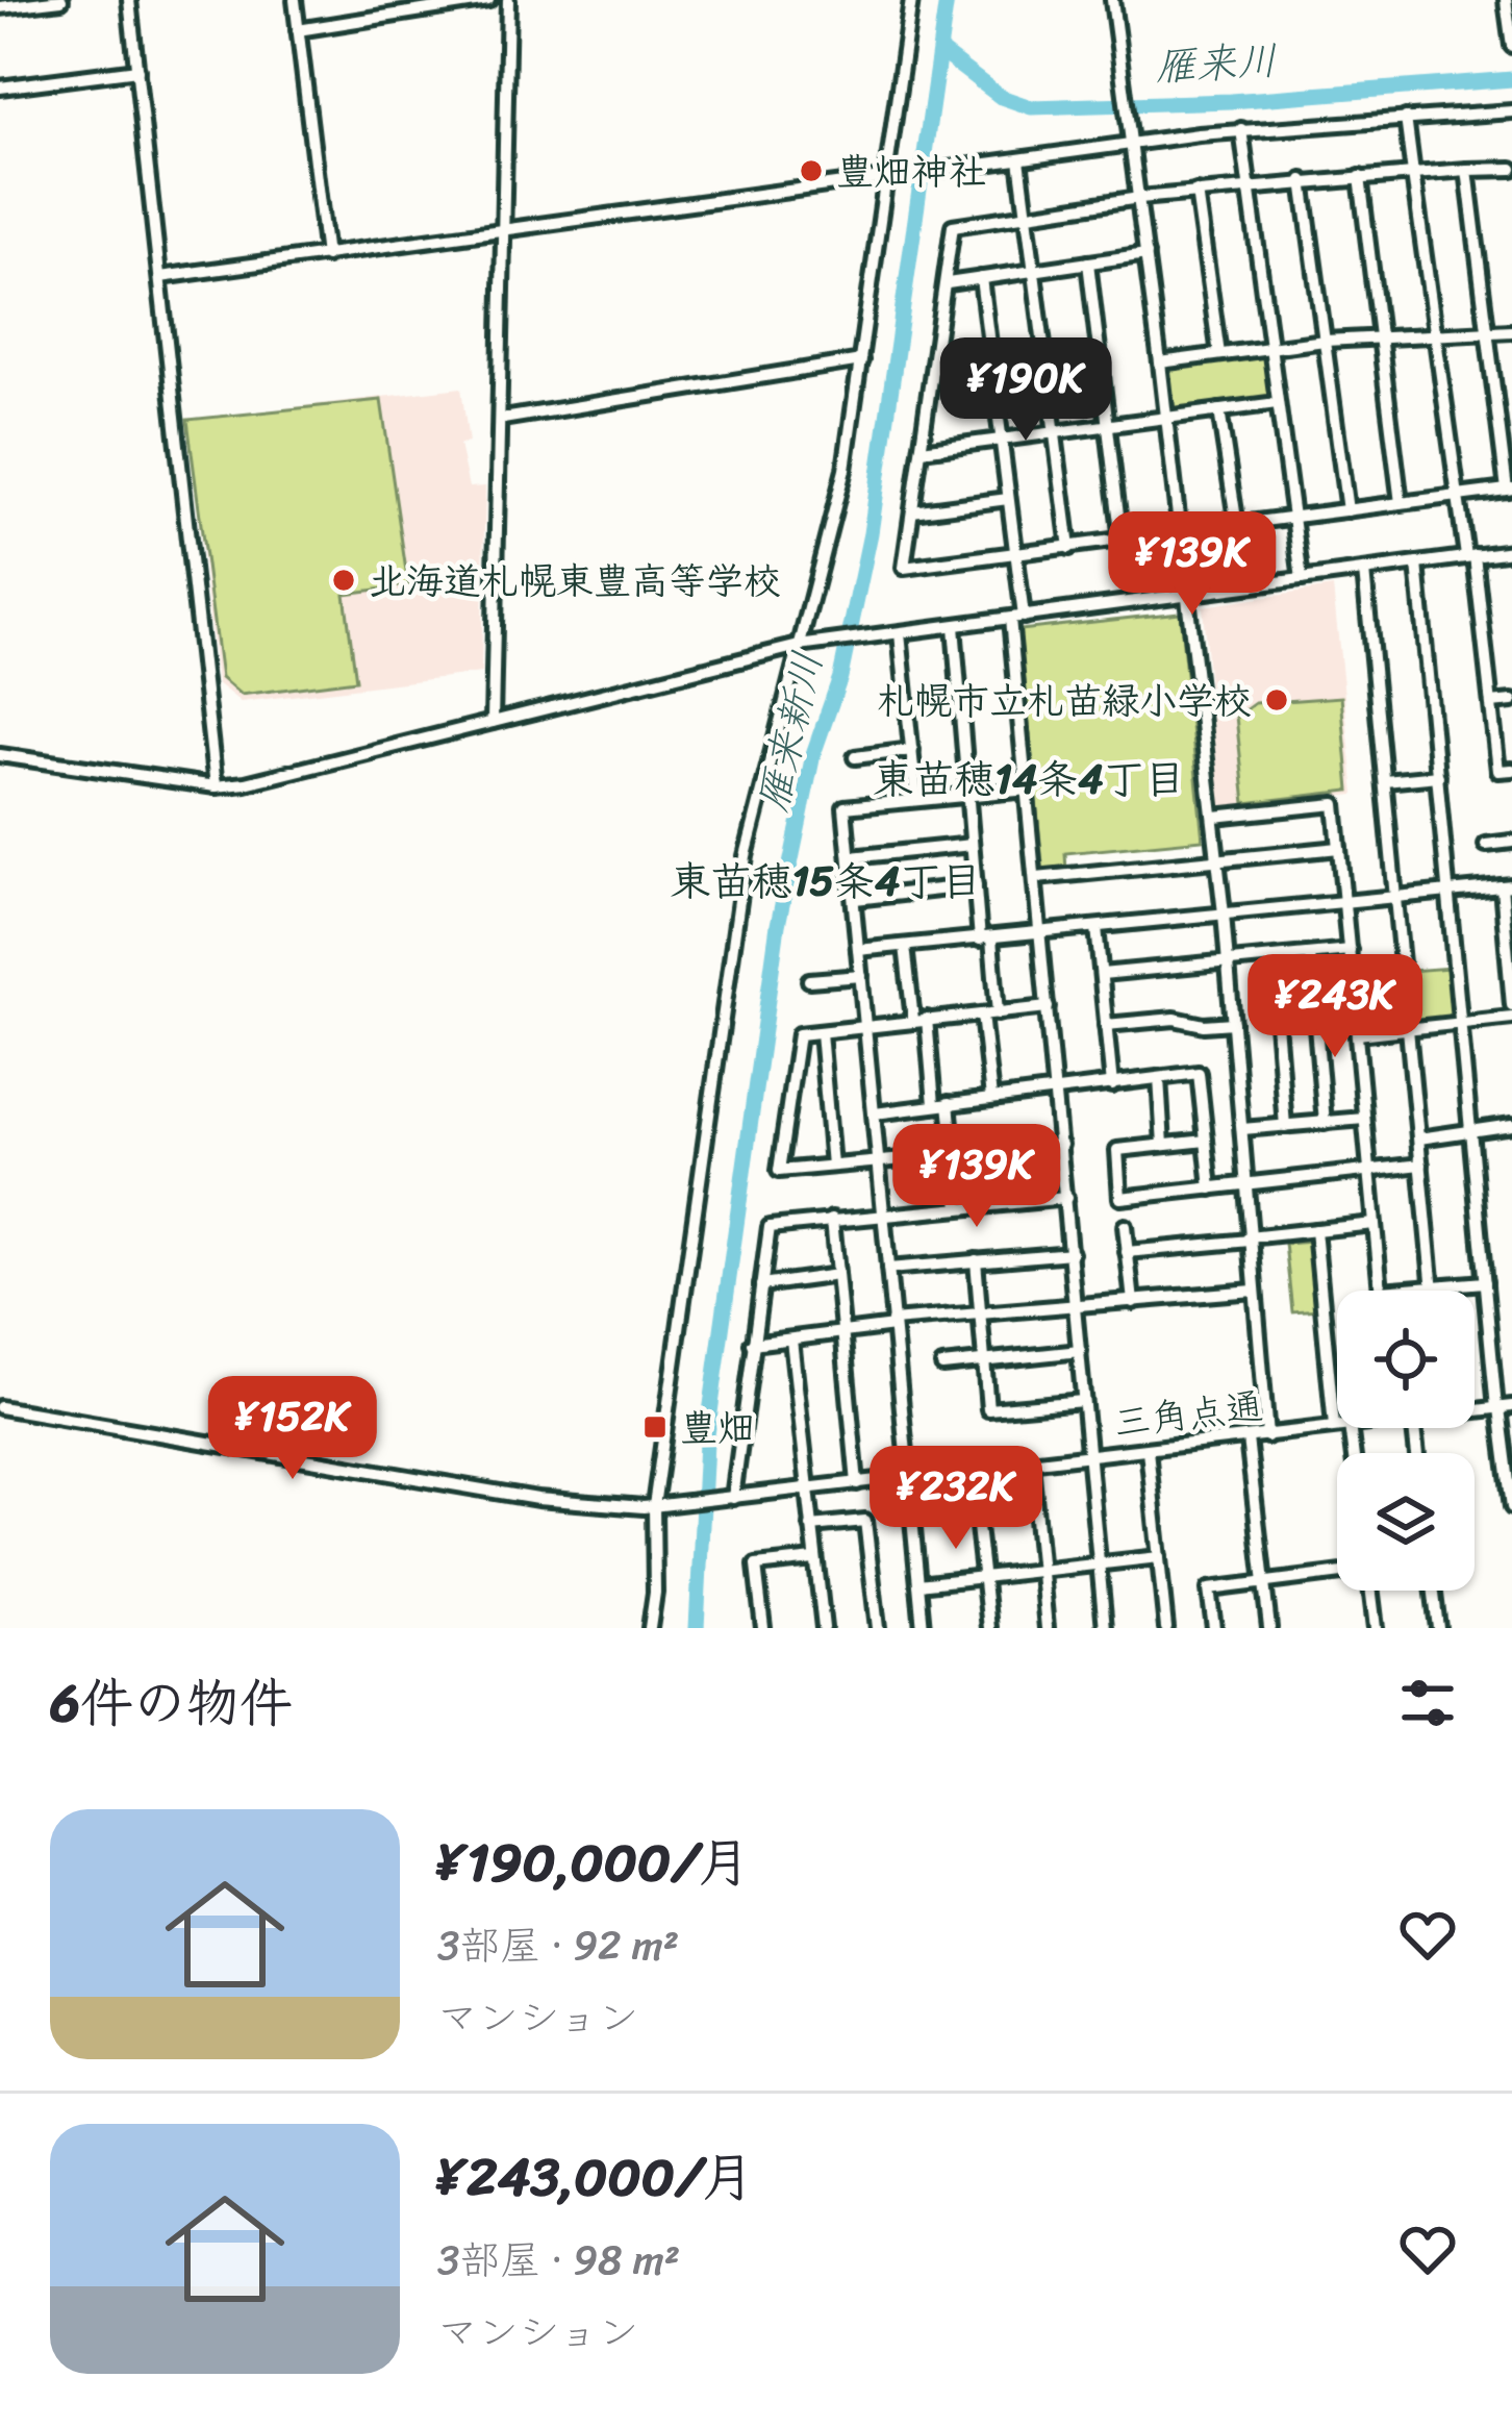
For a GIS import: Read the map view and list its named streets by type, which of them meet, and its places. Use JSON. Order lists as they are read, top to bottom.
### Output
{
  "streets": {
    "street": ["三角点通"]
  },
  "districts": ["東苗穂14条4丁目", "東苗穂15条4丁目"],
  "water": ["雁来川", "雁来新川"],
  "places": {
    "other": ["豊畑神社", "北海道札幌東豊高等学校", "札幌市立札苗緑小学校"],
    "transit": ["豊畑"]
  },
  "page": {
    "price": [
      "¥190K",
      "¥139K",
      "¥243K",
      "¥139K",
      "¥152K",
      "¥232K"
    ],
    "heading": "6件の物件",
    "list": [
      {
        "name": "¥190,000/月",
        "note": "3部屋 · 92 m² · マンション"
      },
      {
        "name": "¥243,000/月",
        "note": "3部屋 · 98 m² · マンション"
      }
    ]
  }
}
